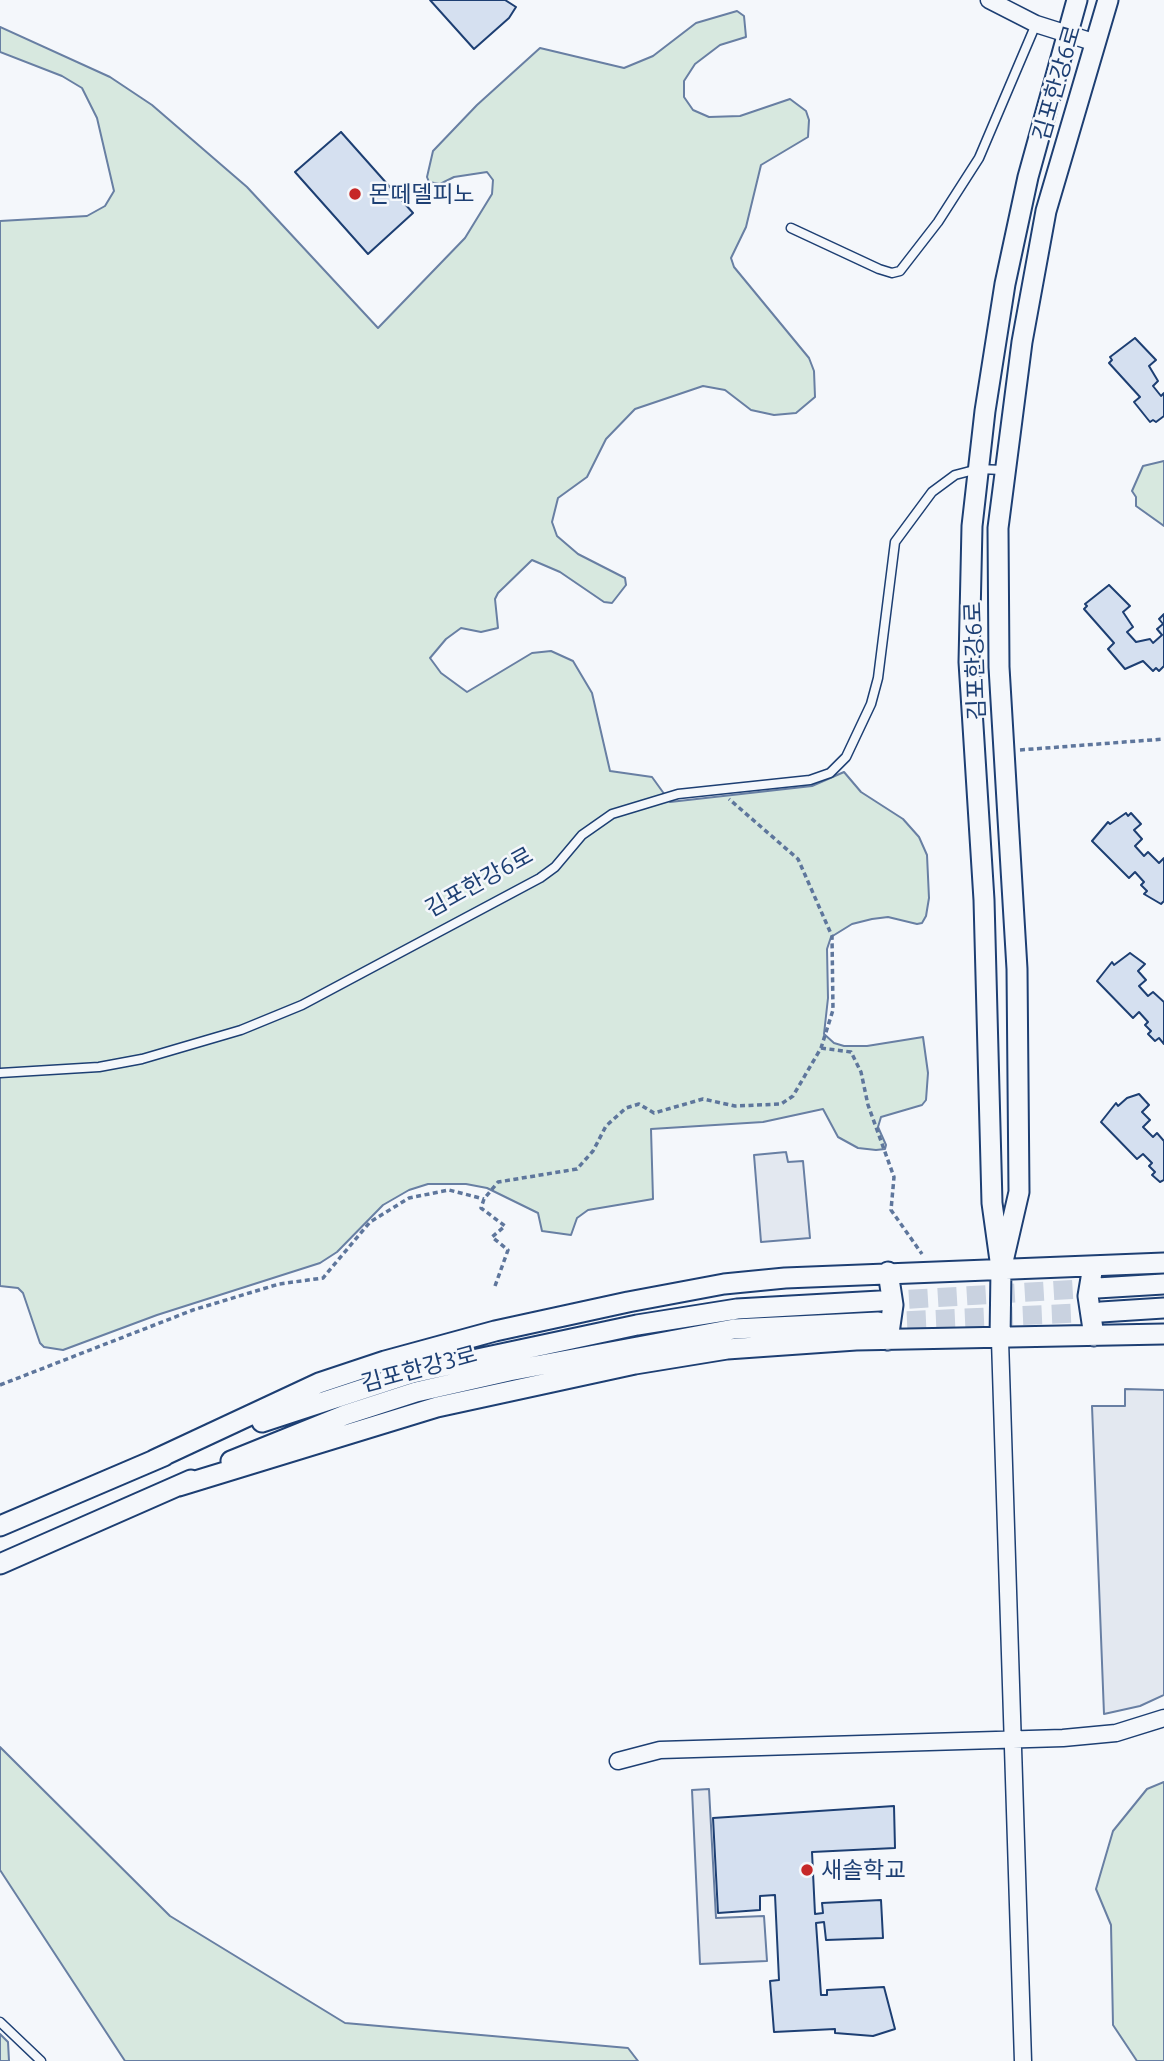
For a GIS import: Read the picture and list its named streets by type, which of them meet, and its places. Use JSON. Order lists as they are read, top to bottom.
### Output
{
  "streets": {
    "street": ["김포한강6로", "김포한강3로"]
  },
  "places": ["몬떼델피노", "새솔학교"]
}
